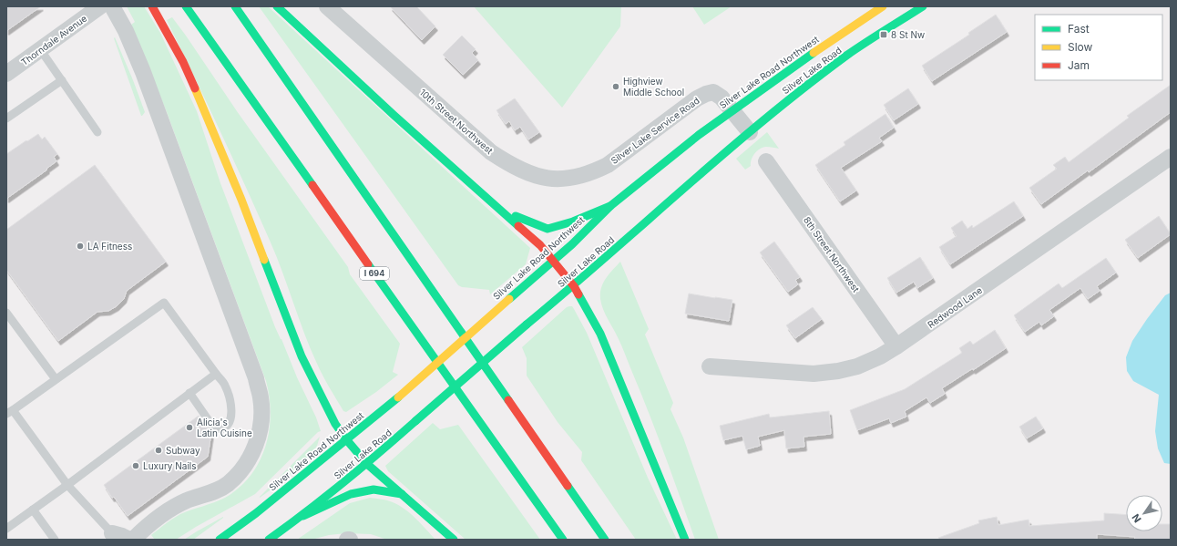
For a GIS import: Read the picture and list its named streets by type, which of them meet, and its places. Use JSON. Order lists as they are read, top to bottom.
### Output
{
  "streets": {
    "main road": ["Silver Lake Road", "Silver Lake Road Northwest", "I 694"],
    "street": [
      "Thorndale Avenue",
      "10th Street Northwest",
      "Silver Lake Service Road",
      "8th Street Northwest",
      "Redwood Lane"
    ]
  },
  "crossings": [
    ["Silver Lake Road", "Silver Lake Service Road"],
    ["Silver Lake Road Northwest", "Silver Lake Service Road"],
    ["10th Street Northwest", "Silver Lake Service Road"],
    ["8th Street Northwest", "Redwood Lane"]
  ],
  "places": {
    "transit": ["8 St Nw"],
    "other": [
      "Highview Middle School",
      "LA Fitness",
      "Alicia's Latin Cuisine",
      "Subway",
      "Luxury Nails"
    ]
  },
  "legend": ["Fast", "Slow", "Jam"],
  "north": "bottom left"
}
